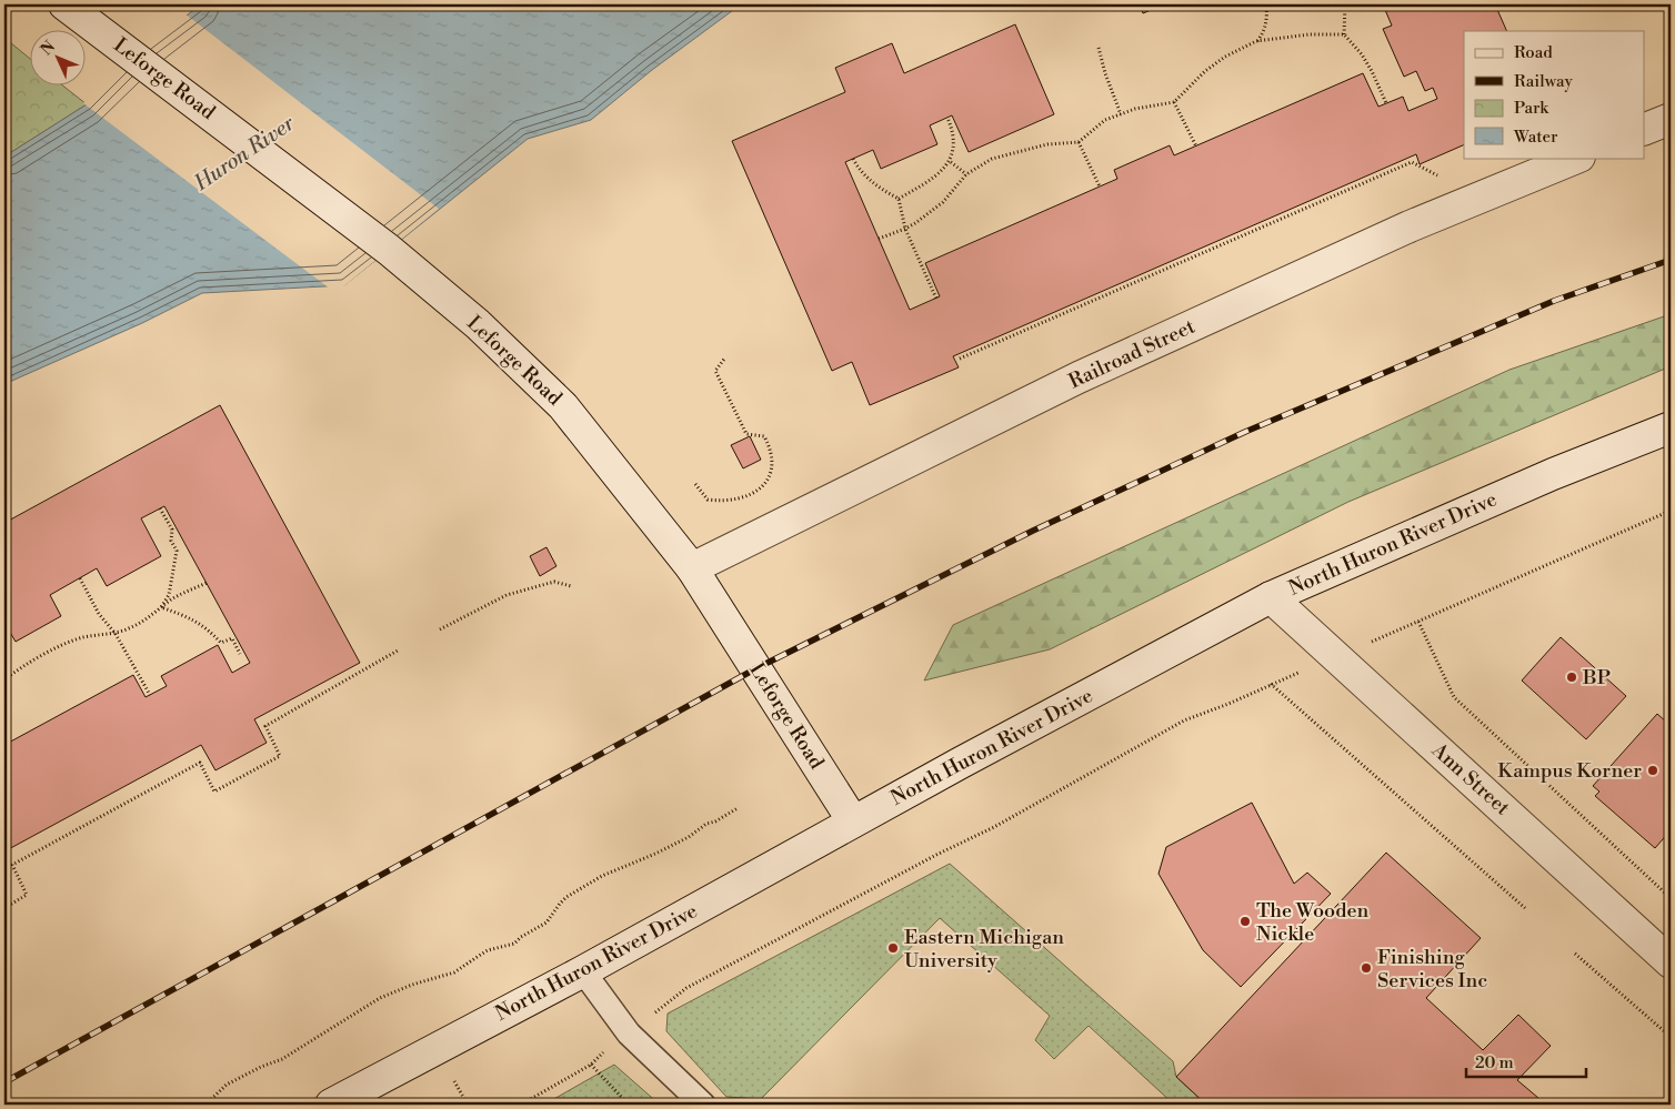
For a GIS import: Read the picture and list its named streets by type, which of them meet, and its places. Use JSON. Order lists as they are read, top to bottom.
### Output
{
  "streets": {
    "main road": [
      "Leforge Road",
      "Railroad Street",
      "North Huron River Drive",
      "Ann Street"
    ]
  },
  "crossings": [
    ["Leforge Road", "Railroad Street"],
    ["Leforge Road", "North Huron River Drive"],
    ["North Huron River Drive", "Ann Street"]
  ],
  "water": ["Huron River"],
  "places": [
    "BP",
    "Kampus Korner",
    "The Wooden Nickle",
    "Eastern Michigan University",
    "Finishing Services Inc"
  ],
  "legend": [
    "Road",
    "Railway",
    "Park",
    "Water"
  ],
  "scale_bar": "20 m",
  "north": "top left"
}
